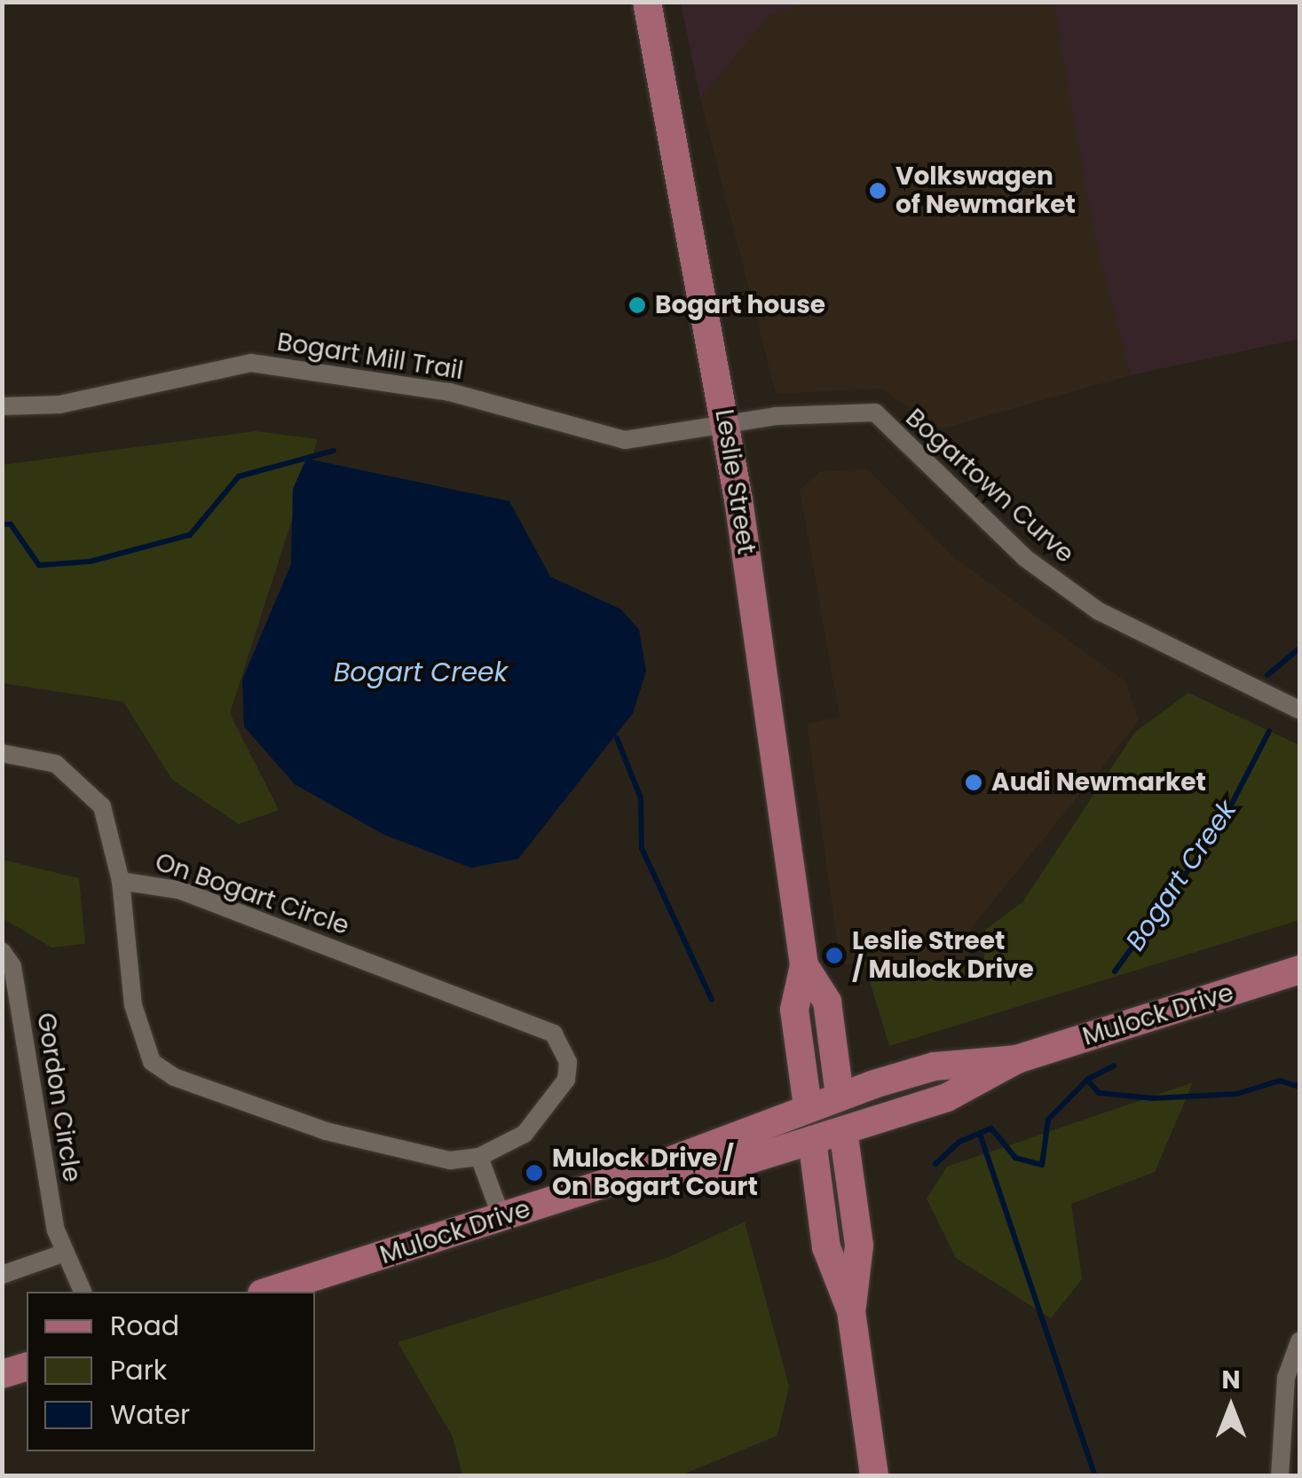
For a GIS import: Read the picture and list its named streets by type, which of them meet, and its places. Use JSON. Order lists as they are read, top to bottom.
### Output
{
  "streets": {
    "main road": ["Leslie Street", "Mulock Drive"],
    "street": [
      "Bogart Mill Trail",
      "Bogartown Curve",
      "On Bogart Circle",
      "Gordon Circle"
    ]
  },
  "crossings": [
    ["Bogart Mill Trail", "Leslie Street"],
    ["Bogart Mill Trail", "Bogartown Curve"],
    ["Leslie Street", "Bogartown Curve"],
    ["Leslie Street", "Mulock Drive"]
  ],
  "water": ["Bogart Creek"],
  "places": [
    "Volkswagen of Newmarket",
    "Bogart house",
    "Audi Newmarket",
    "Leslie Street / Mulock Drive",
    "Mulock Drive / On Bogart Court"
  ],
  "legend": ["Road", "Park", "Water"],
  "north": "top"
}
